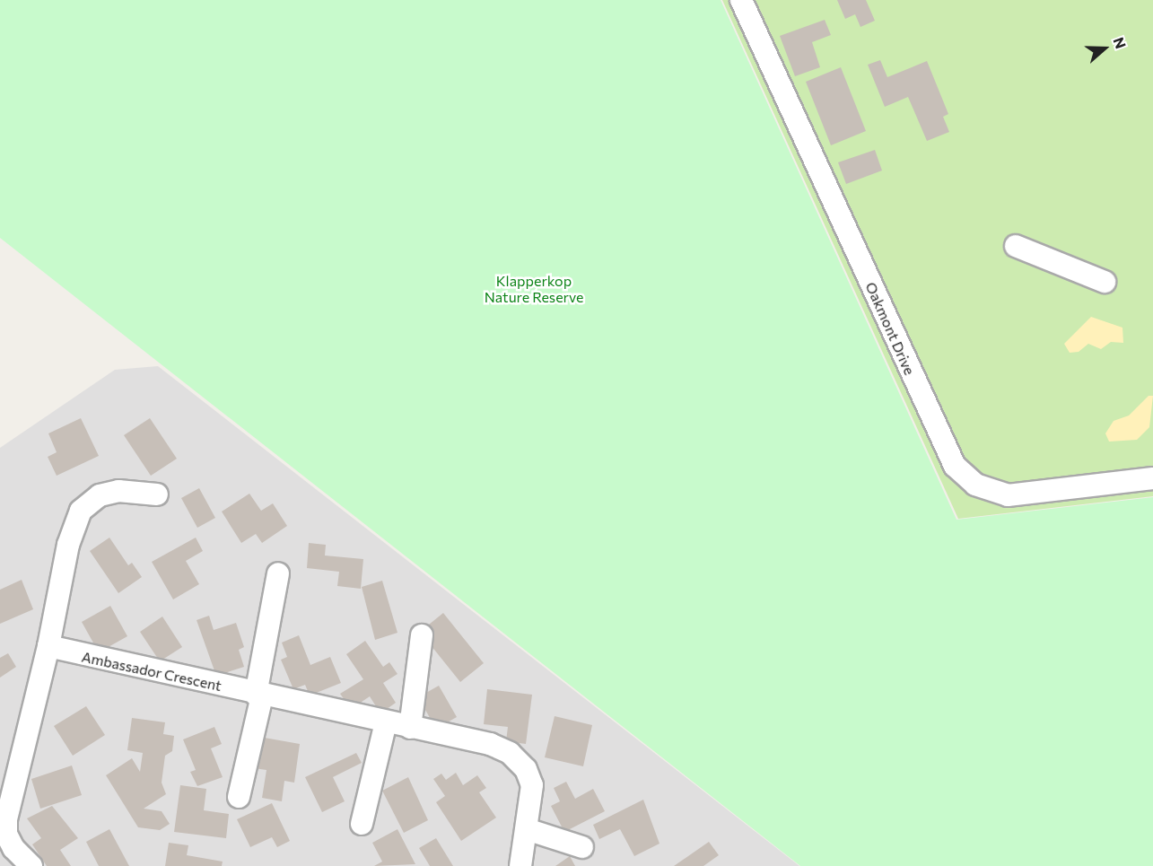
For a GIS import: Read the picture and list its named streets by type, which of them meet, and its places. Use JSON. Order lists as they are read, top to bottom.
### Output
{
  "streets": {
    "street": ["Oakmont Drive", "Ambassador Crescent"]
  },
  "parks": ["Klapperkop Nature Reserve"],
  "north": "right"
}
